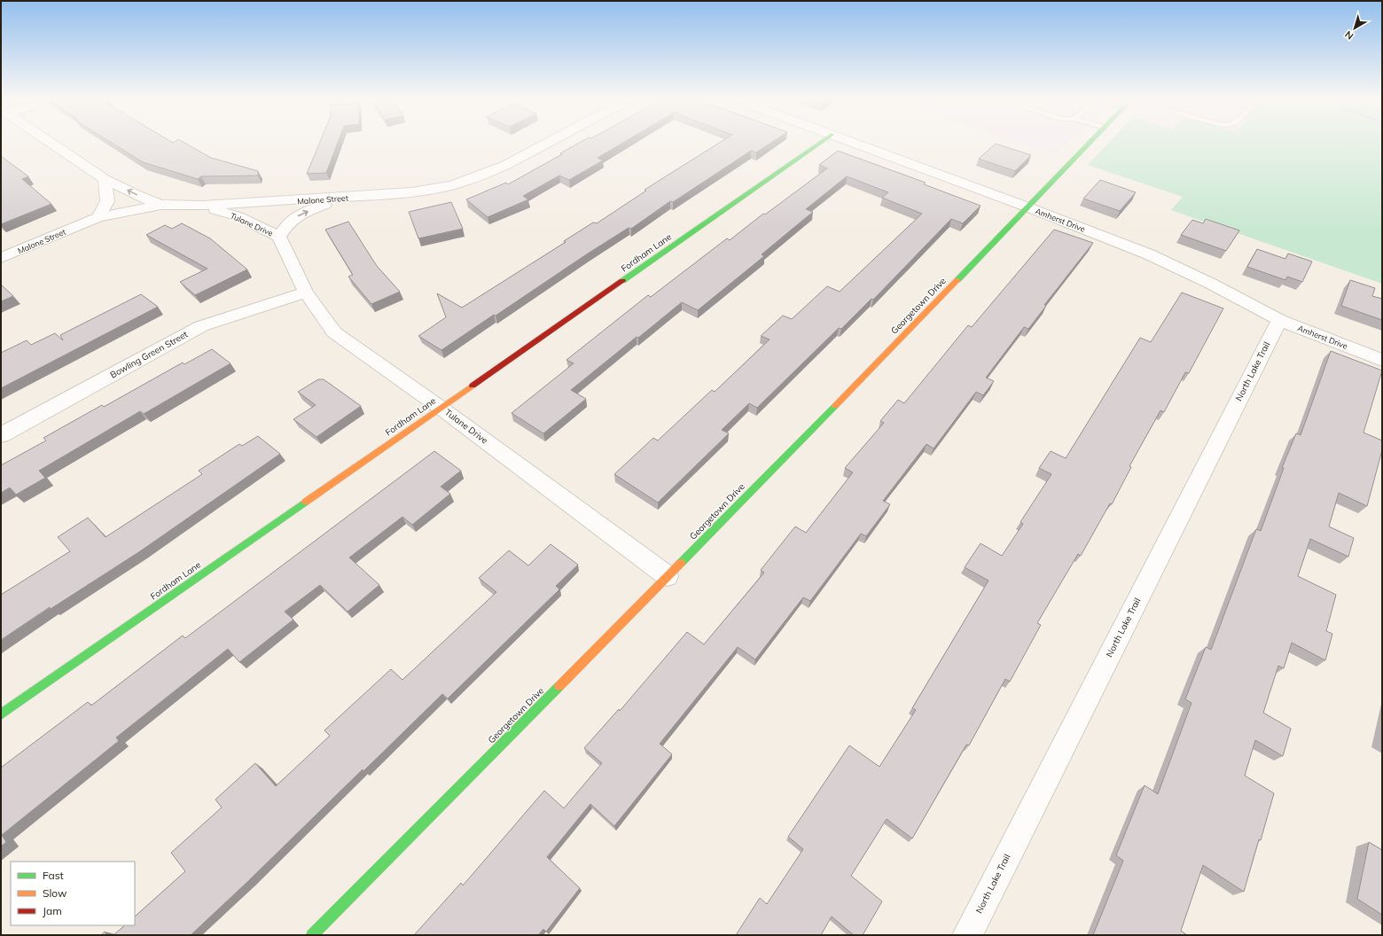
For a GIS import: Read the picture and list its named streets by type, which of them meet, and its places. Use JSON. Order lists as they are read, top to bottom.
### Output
{
  "streets": {
    "street": [
      "Malone Street",
      "Amherst Drive",
      "Tulane Drive",
      "Fordham Lane",
      "Georgetown Drive",
      "Bowling Green Street",
      "North Lake Trail"
    ]
  },
  "crossings": [
    ["Malone Street", "Tulane Drive"],
    ["Amherst Drive", "Georgetown Drive"],
    ["Amherst Drive", "North Lake Trail"],
    ["Tulane Drive", "Fordham Lane"],
    ["Tulane Drive", "Georgetown Drive"],
    ["Tulane Drive", "Bowling Green Street"]
  ],
  "legend": ["Fast", "Slow", "Jam"],
  "north": "bottom left"
}
